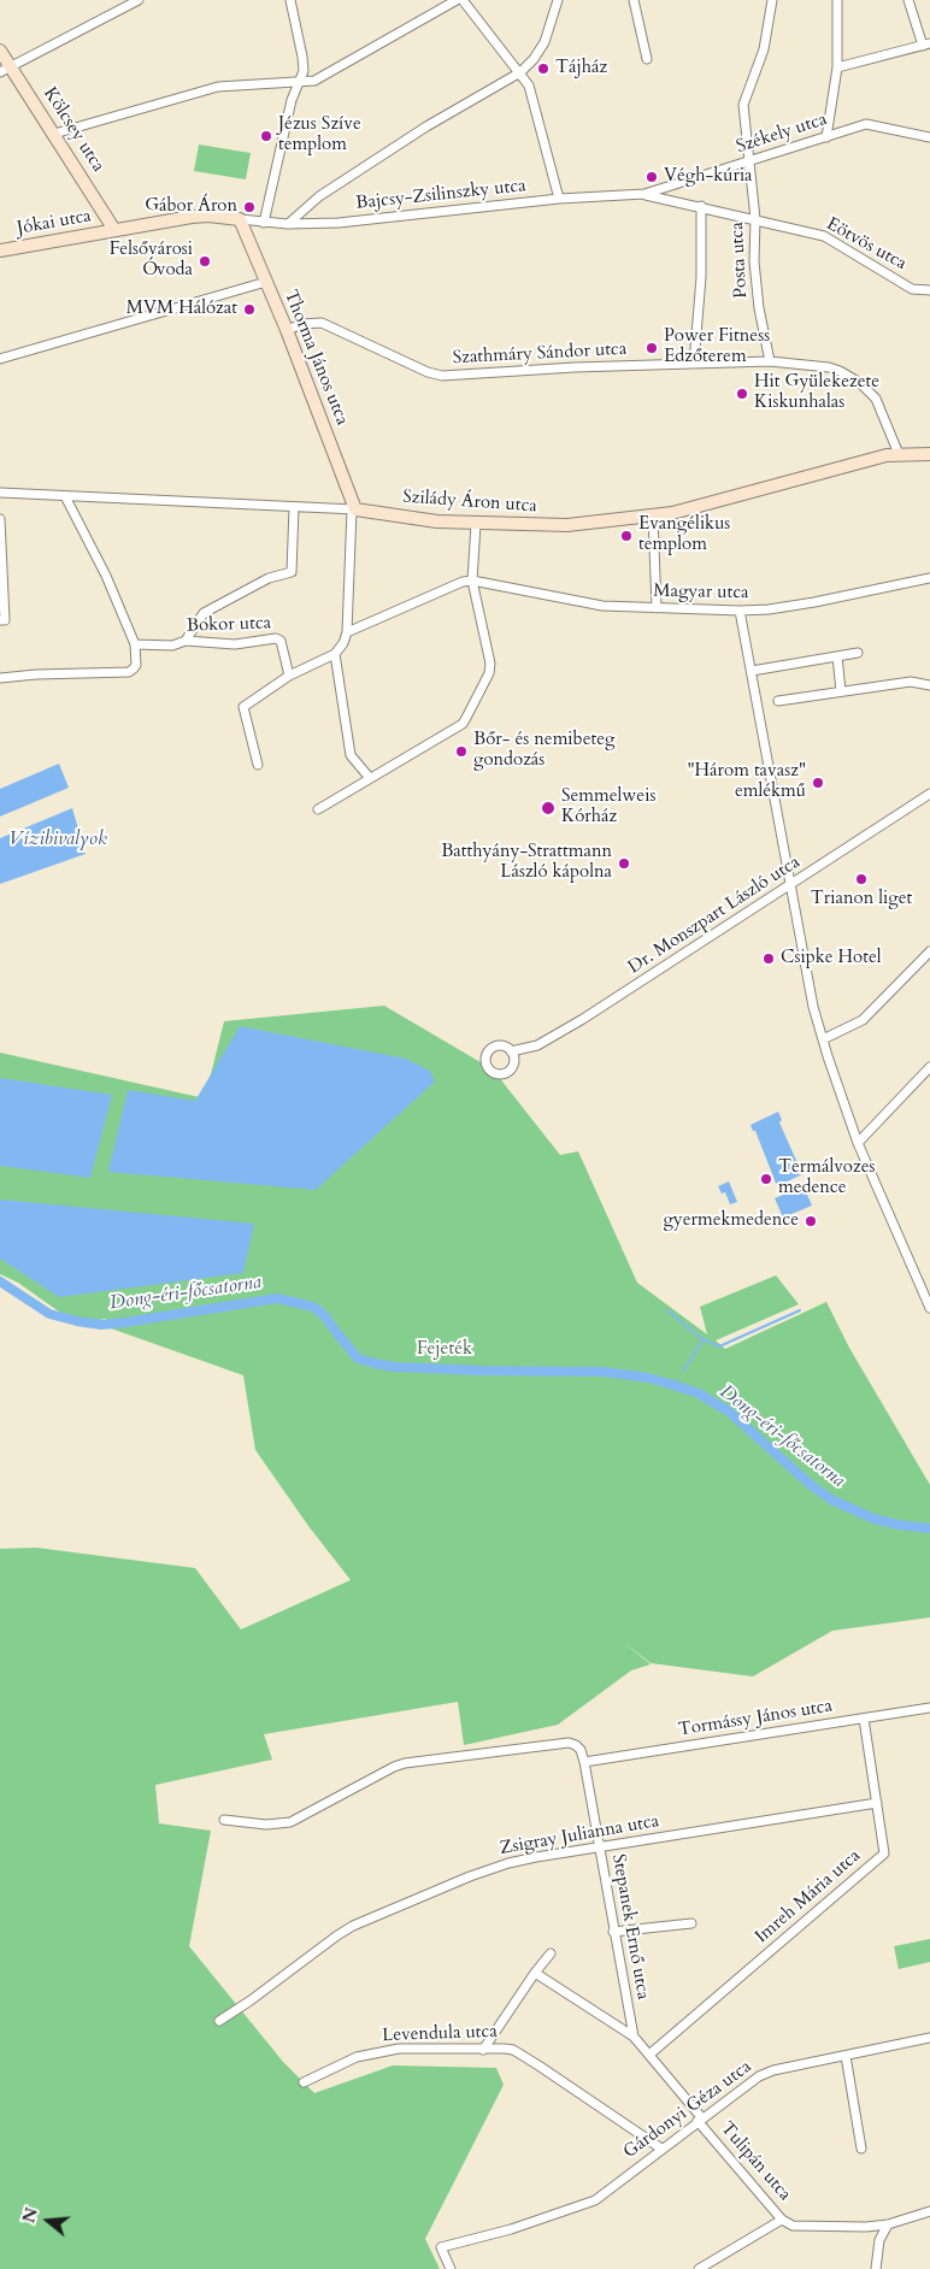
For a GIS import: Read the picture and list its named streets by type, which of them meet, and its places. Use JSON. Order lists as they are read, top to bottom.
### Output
{
  "streets": {
    "street": [
      "Kölcsey utca",
      "Székely utca",
      "Bajcsy-Zsilinszky utca",
      "Jókai utca",
      "Eötvös utca",
      "Posta utca",
      "Szathmáry Sándor utca",
      "Thorma János utca",
      "Szilády Áron utca",
      "Magyar utca",
      "Bokor utca",
      "Dr. Monszpart László utca",
      "Tormássy János utca",
      "Zsigray Julianna utca",
      "Imreh Mária utca",
      "Stepanek Ernő utca",
      "Levendula utca",
      "Gárdonyi Géza utca",
      "Tulipán utca"
    ]
  },
  "crossings": [
    ["Kölcsey utca", "Jókai utca"],
    ["Székely utca", "Bajcsy-Zsilinszky utca"],
    ["Székely utca", "Eötvös utca"],
    ["Székely utca", "Posta utca"],
    ["Bajcsy-Zsilinszky utca", "Jókai utca"],
    ["Bajcsy-Zsilinszky utca", "Eötvös utca"],
    ["Bajcsy-Zsilinszky utca", "Thorma János utca"],
    ["Jókai utca", "Thorma János utca"],
    ["Eötvös utca", "Posta utca"],
    ["Posta utca", "Szathmáry Sándor utca"],
    ["Szathmáry Sándor utca", "Thorma János utca"],
    ["Thorma János utca", "Szilády Áron utca"],
    ["Tormássy János utca", "Imreh Mária utca"],
    ["Tormássy János utca", "Stepanek Ernő utca"],
    ["Zsigray Julianna utca", "Imreh Mária utca"],
    ["Zsigray Julianna utca", "Stepanek Ernő utca"],
    ["Imreh Mária utca", "Stepanek Ernő utca"],
    ["Imreh Mária utca", "Tulipán utca"],
    ["Stepanek Ernő utca", "Tulipán utca"],
    ["Levendula utca", "Gárdonyi Géza utca"],
    ["Gárdonyi Géza utca", "Tulipán utca"]
  ],
  "water": ["Vízibivalyok", "Dong-éri-főcsatorna"],
  "parks": ["Fejeték"],
  "places": [
    "Tájház",
    "Jézus Szíve templom",
    "Végh-kúria",
    "Gábor Áron",
    "Felsővárosi Óvoda",
    "MVM Hálózat",
    "Power Fitness Edzőterem",
    "Hit Gyülekezete Kiskunhalas",
    "Evangélikus templom",
    "Bőr- és nemibeteg gondozás",
    "\"Három tavasz\" emlékmű",
    "Semmelweis Kórház",
    "Batthyány-Strattmann László kápolna",
    "Trianon liget",
    "Csipke Hotel",
    "Termálvozes medence",
    "gyermekmedence"
  ],
  "north": "left"
}
